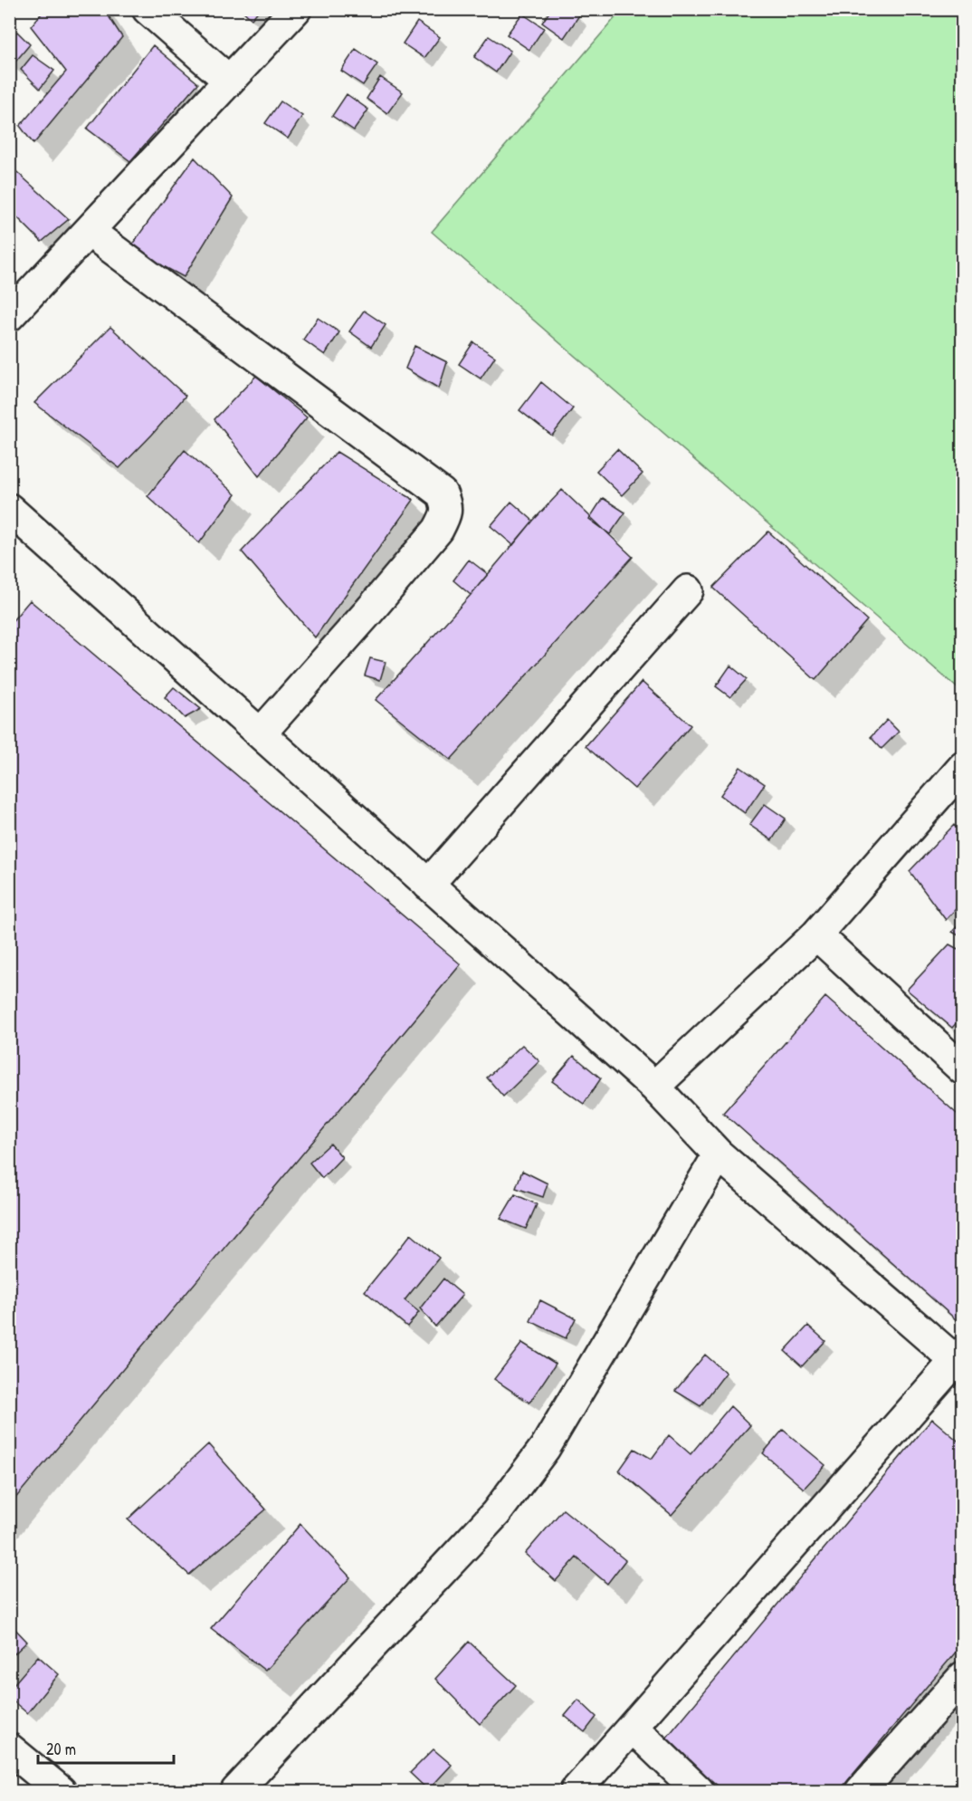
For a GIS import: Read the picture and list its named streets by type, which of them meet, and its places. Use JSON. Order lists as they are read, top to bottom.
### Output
{
  "scale_bar": "20 m"
}
